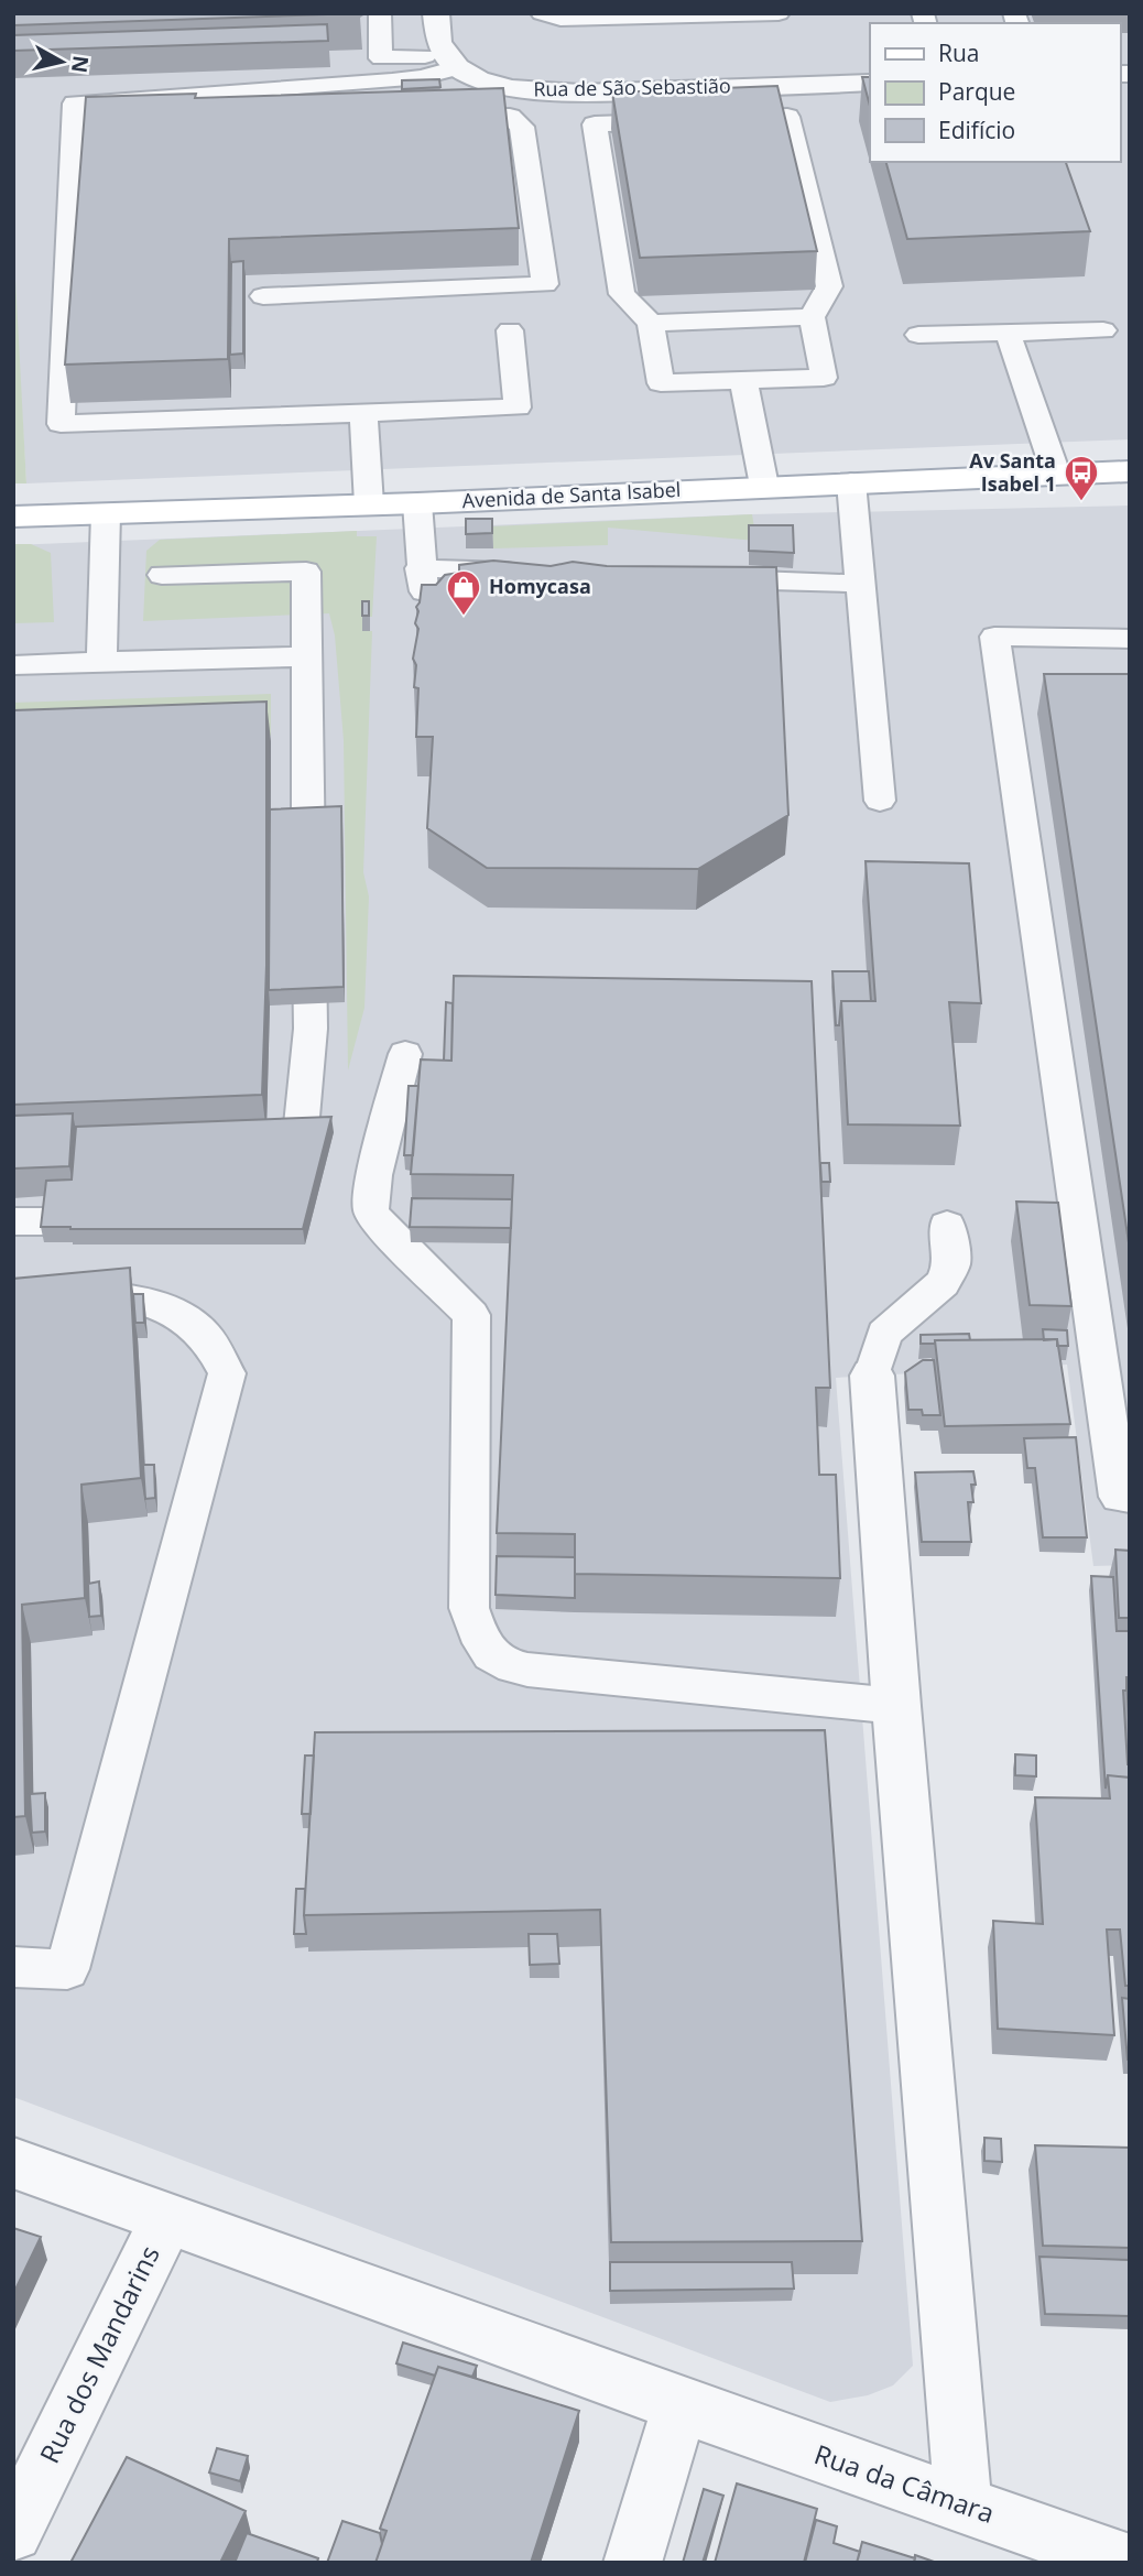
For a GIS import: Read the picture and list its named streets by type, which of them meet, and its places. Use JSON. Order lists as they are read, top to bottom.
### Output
{
  "streets": {
    "main road": ["Avenida de Santa Isabel"],
    "street": ["Rua de São Sebastião", "Rua dos Mandarins", "Rua da Câmara"]
  },
  "crossings": [
    ["Rua dos Mandarins", "Rua da Câmara"]
  ],
  "places": {
    "bus stop": ["Av Santa Isabel 1"],
    "shop": ["Homycasa"]
  },
  "legend": ["Rua", "Parque", "Edifício"],
  "north": "right"
}
